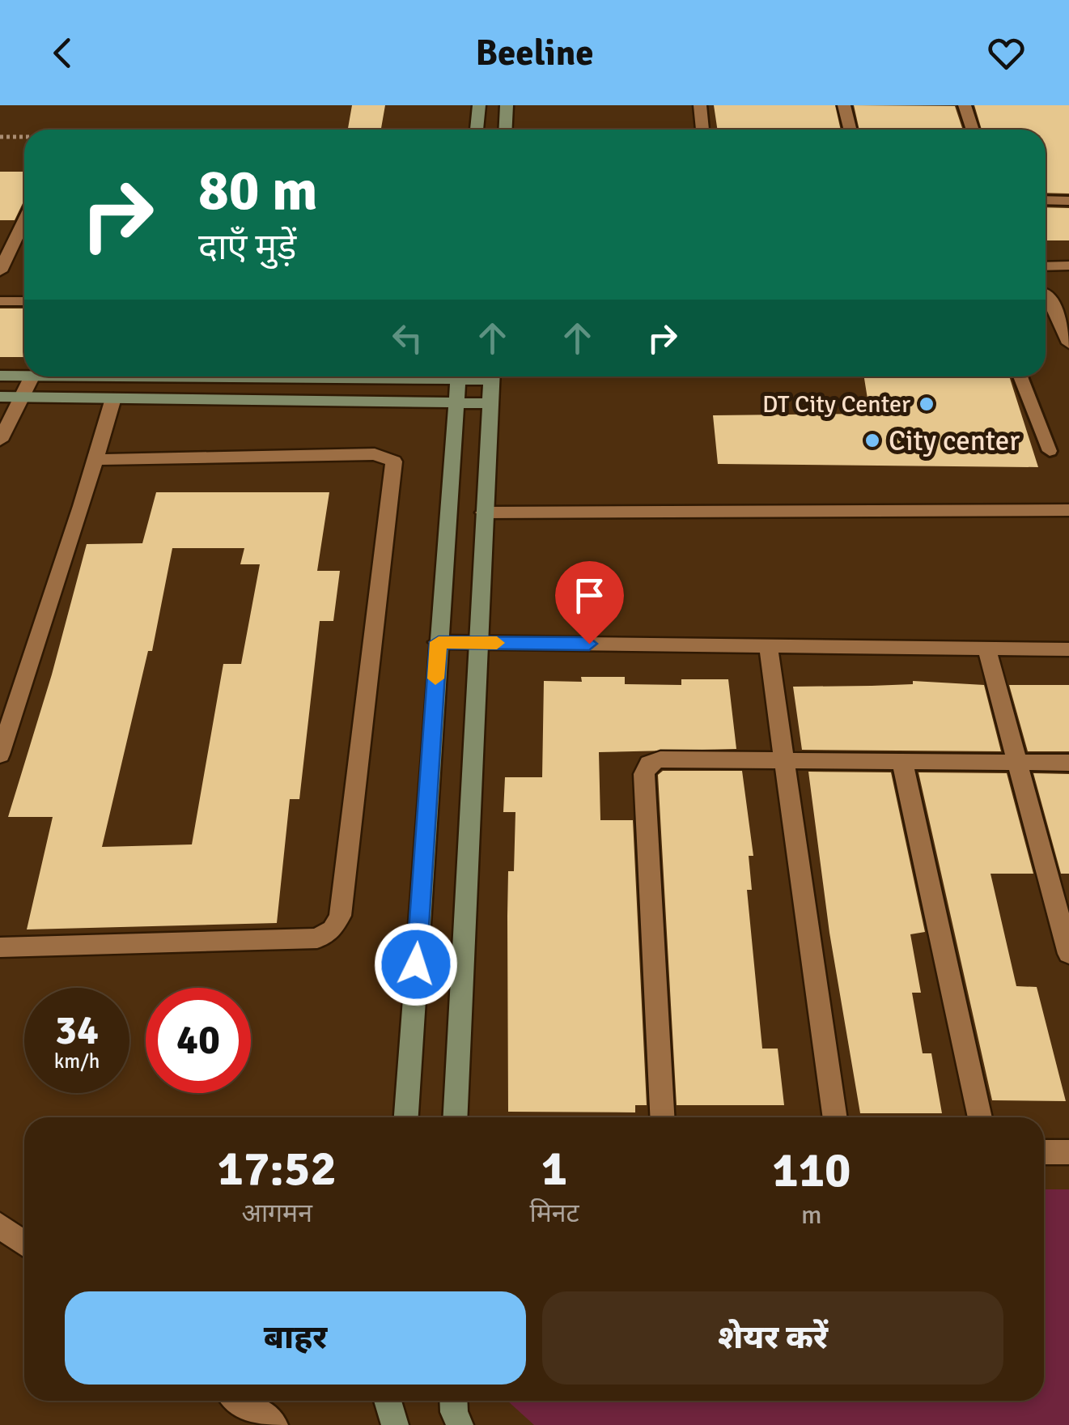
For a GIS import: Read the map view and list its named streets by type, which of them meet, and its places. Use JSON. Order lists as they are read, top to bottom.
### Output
{
  "places": ["DT City Center", "City center"],
  "page": {
    "header": "Beeline",
    "turn": ["80 m", "दाएँ मुड़ें"],
    "speed": "34 km/h",
    "limit": "40",
    "eta": [
      "17:52",
      "आगमन",
      "1",
      "मिनट",
      "110",
      "m"
    ],
    "buttons": ["बाहर", "शेयर करें"]
  }
}
